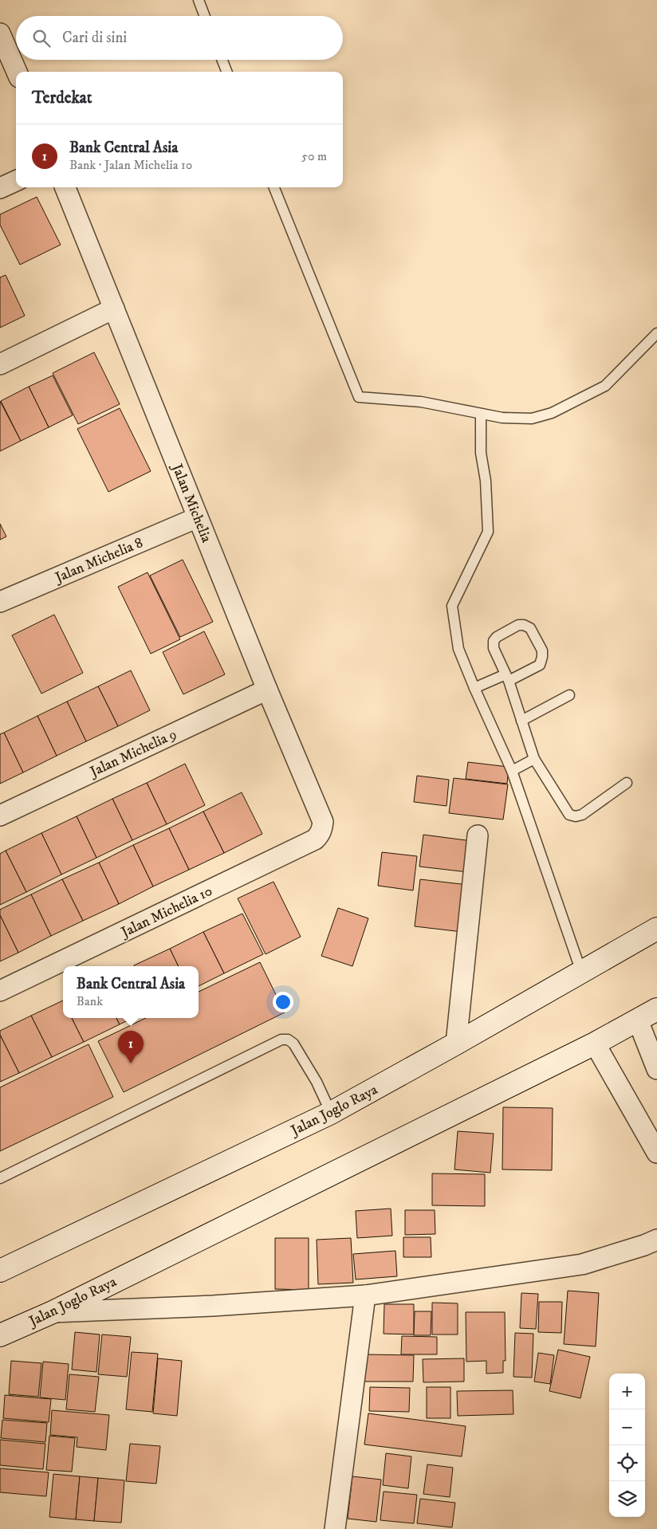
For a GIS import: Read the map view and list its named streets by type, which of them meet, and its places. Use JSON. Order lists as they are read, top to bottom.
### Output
{
  "streets": {
    "main road": ["Jalan Joglo Raya"],
    "street": [
      "Jalan Michelia",
      "Jalan Michelia 8",
      "Jalan Michelia 9",
      "Jalan Michelia 10"
    ]
  },
  "crossings": [
    ["Jalan Michelia", "Jalan Michelia 8"],
    ["Jalan Michelia", "Jalan Michelia 9"],
    ["Jalan Michelia", "Jalan Michelia 10"]
  ],
  "page": {
    "search": "Cari di sini",
    "heading": "Terdekat",
    "list": [
      {
        "mark": "1",
        "name": "Bank Central Asia",
        "note": "Bank · Jalan Michelia 10",
        "value": "50 m"
      }
    ],
    "popup": ["Bank Central Asia", "Bank"],
    "pins": "1",
    "map_buttons": ["+", "−"]
  }
}
